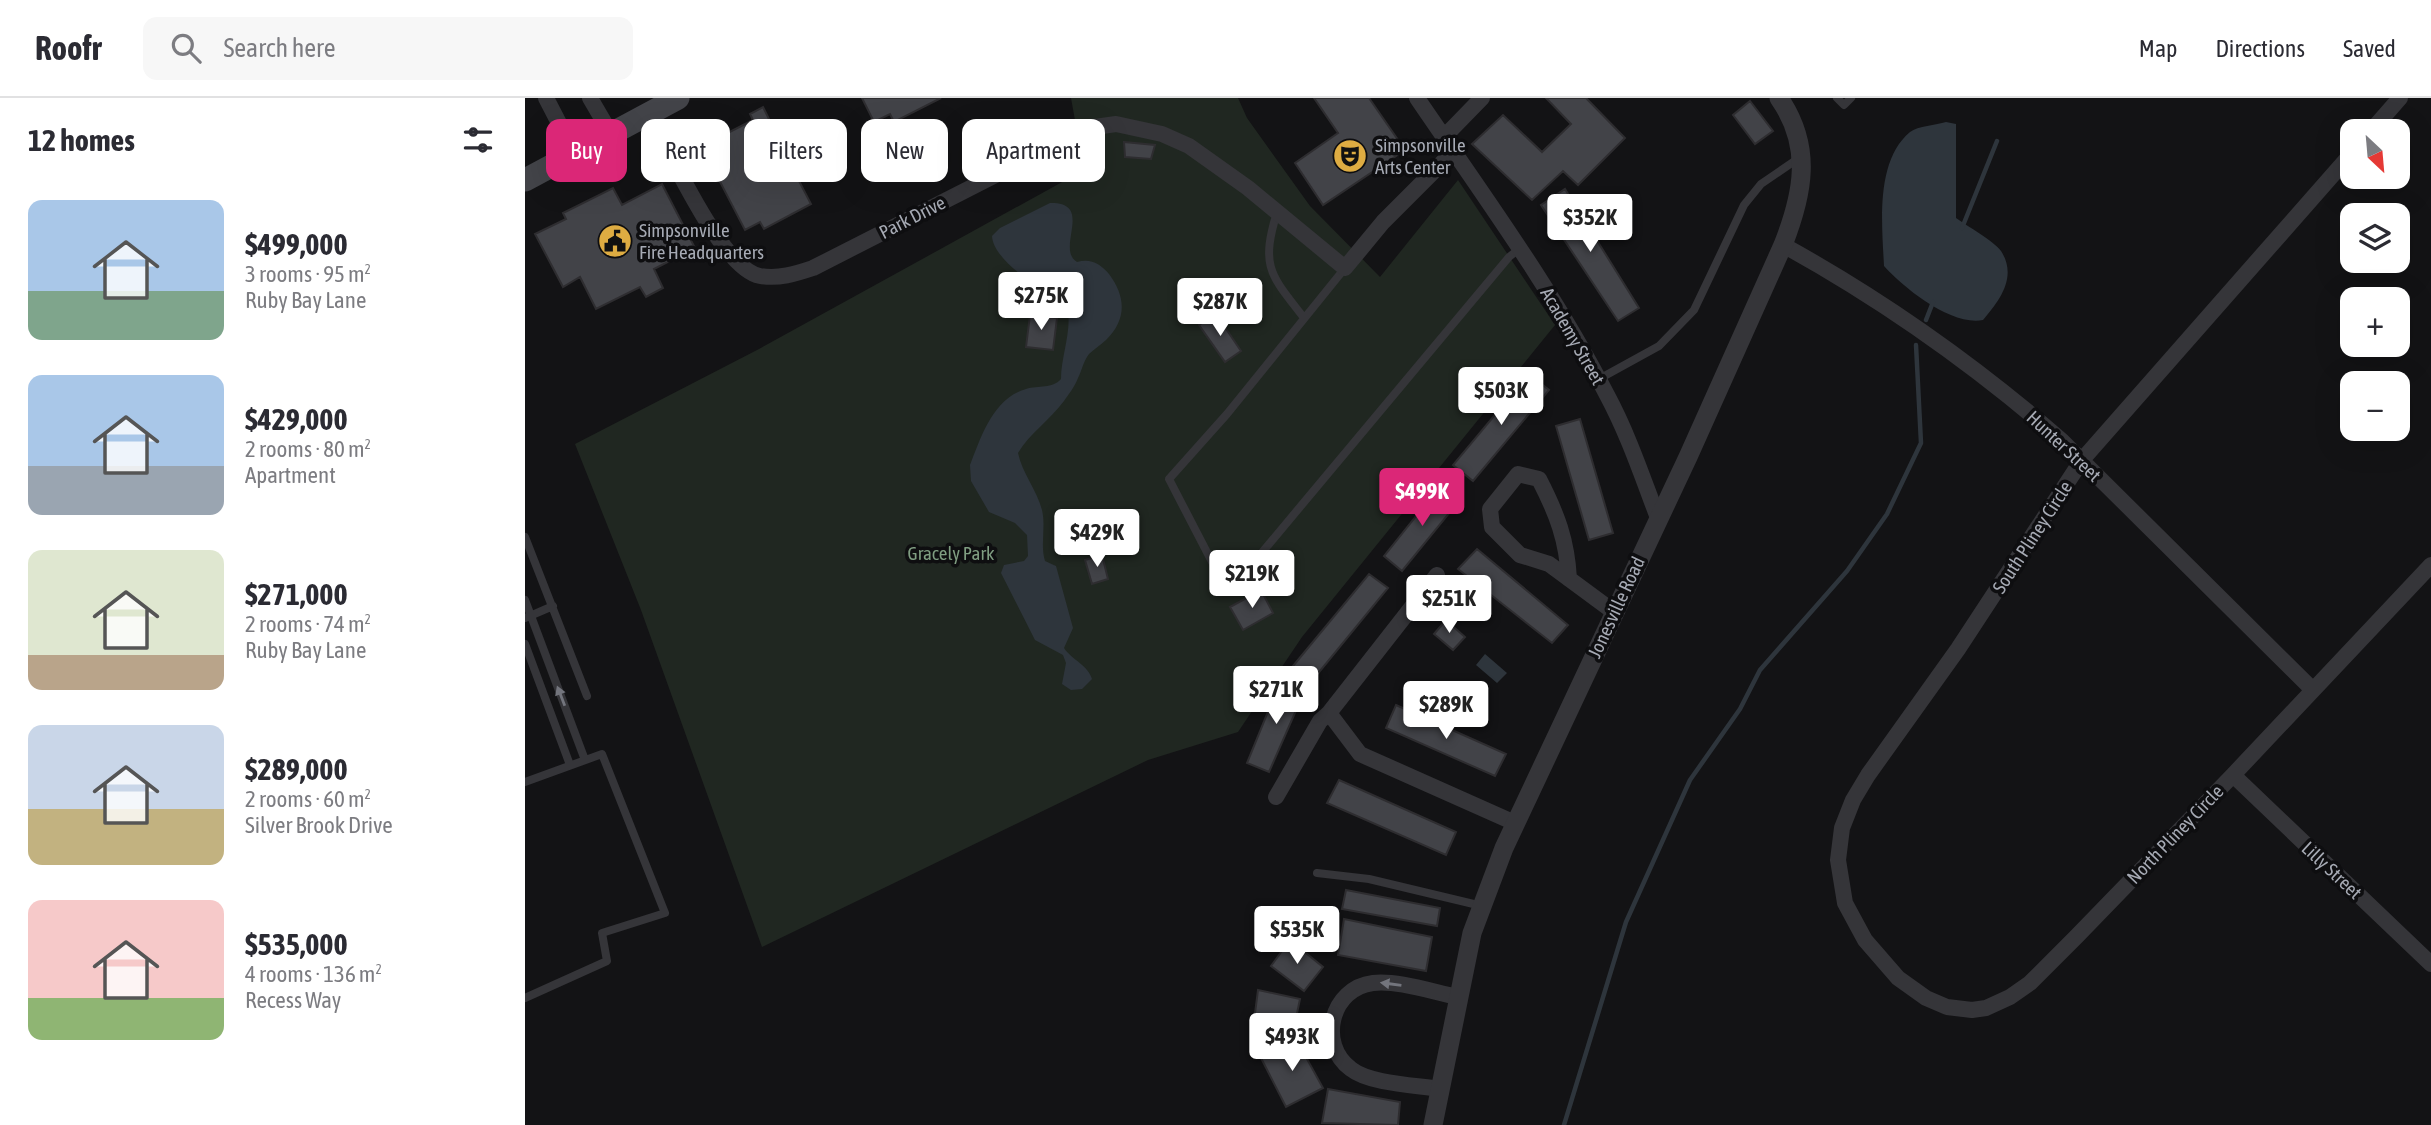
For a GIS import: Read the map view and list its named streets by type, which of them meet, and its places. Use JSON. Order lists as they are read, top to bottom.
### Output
{
  "streets": {
    "street": [
      "Park Drive",
      "Academy Street",
      "Hunter Street",
      "South Pliney Circle",
      "Jonesville Road",
      "North Pliney Circle",
      "Lilly Street"
    ]
  },
  "crossings": [
    ["Academy Street", "Jonesville Road"],
    ["Hunter Street", "South Pliney Circle"],
    ["Hunter Street", "Jonesville Road"],
    ["Hunter Street", "North Pliney Circle"],
    ["South Pliney Circle", "North Pliney Circle"],
    ["North Pliney Circle", "Lilly Street"]
  ],
  "parks": ["Gracely Park"],
  "places": {
    "theatre": ["Simpsonville Arts Center"],
    "public building": ["Simpsonville Fire Headquarters"]
  },
  "north": "bottom right",
  "page": {
    "header": "Roofr",
    "search": "Search here",
    "nav": ["Map", "Directions", "Saved"],
    "heading": "12 homes",
    "map_buttons": ["+", "−"],
    "chip": [
      "Buy",
      "Rent",
      "Filters",
      "New",
      "Apartment"
    ],
    "list": [
      {
        "name": "$499,000",
        "note": "3 rooms · 95 m² · Ruby Bay Lane"
      },
      {
        "name": "$429,000",
        "note": "2 rooms · 80 m² · Apartment"
      },
      {
        "name": "$271,000",
        "note": "2 rooms · 74 m² · Ruby Bay Lane"
      },
      {
        "name": "$289,000",
        "note": "2 rooms · 60 m² · Silver Brook Drive"
      },
      {
        "name": "$535,000",
        "note": "4 rooms · 136 m² · Recess Way"
      }
    ],
    "price": [
      "$352K",
      "$275K",
      "$287K",
      "$503K",
      "$499K",
      "$429K",
      "$219K",
      "$251K",
      "$271K",
      "$289K",
      "$535K",
      "$493K"
    ]
  }
}
